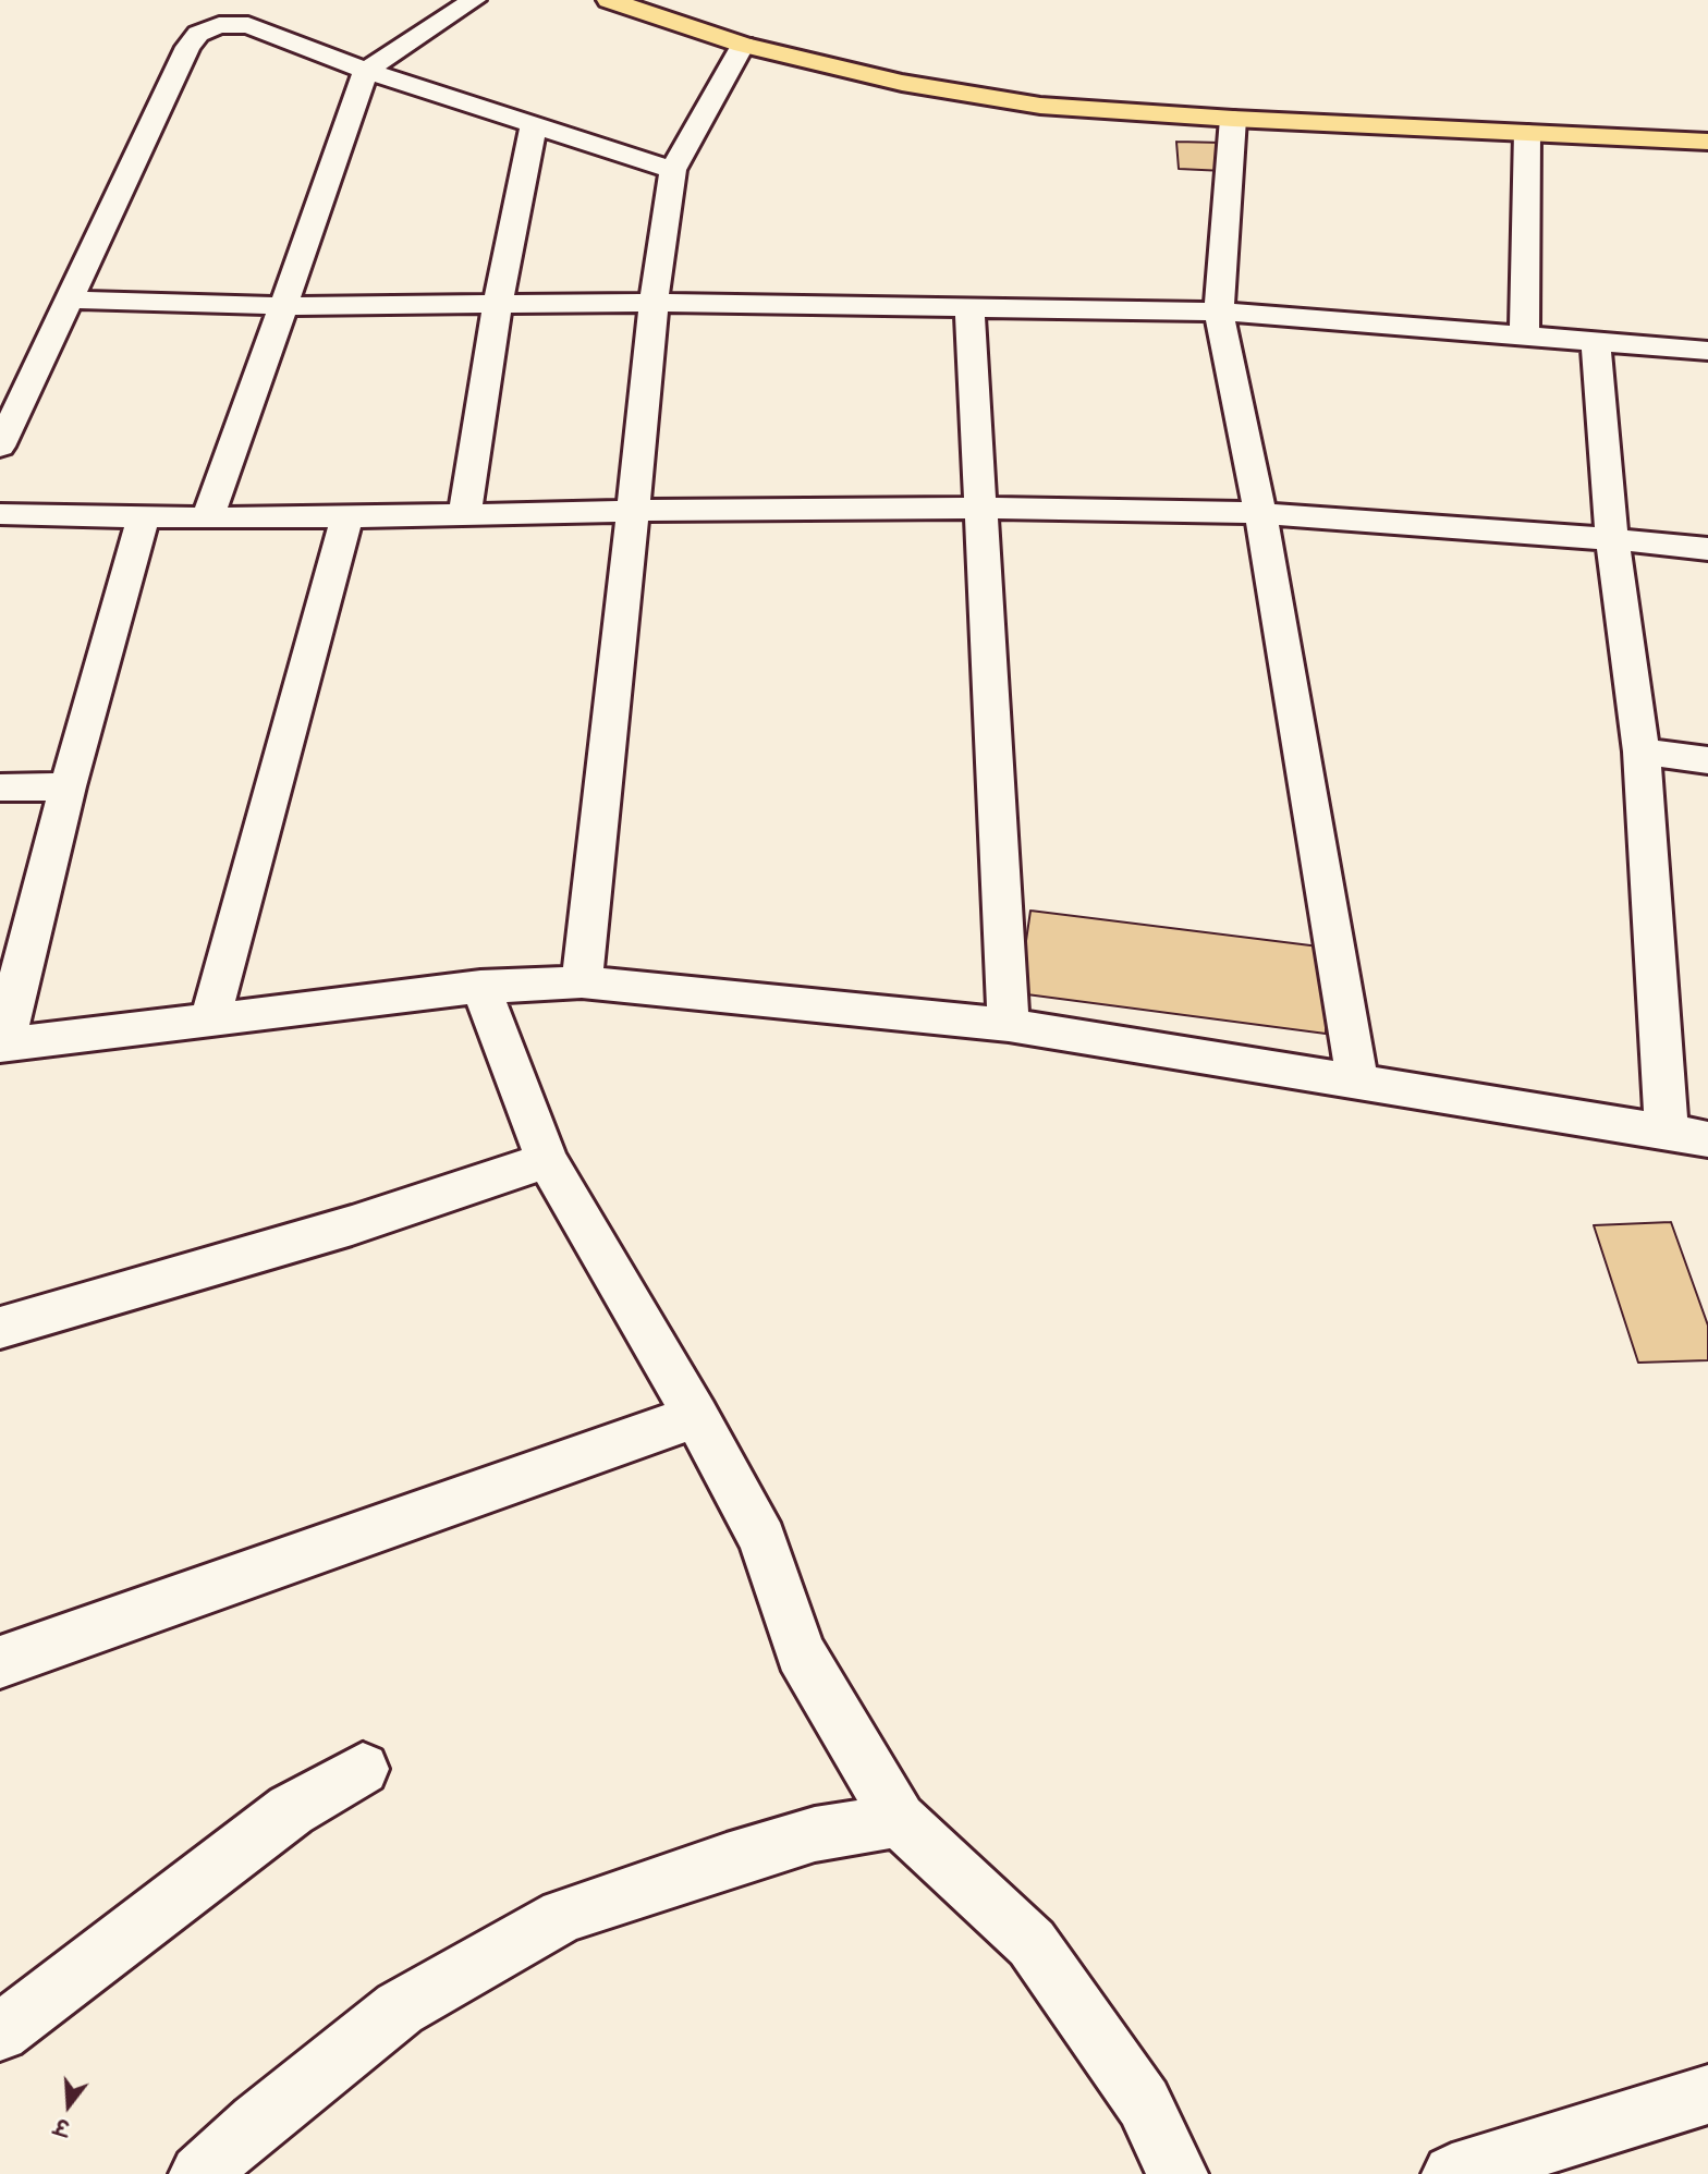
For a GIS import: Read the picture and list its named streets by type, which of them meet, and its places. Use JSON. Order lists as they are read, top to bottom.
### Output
{
  "north": "bottom"
}
